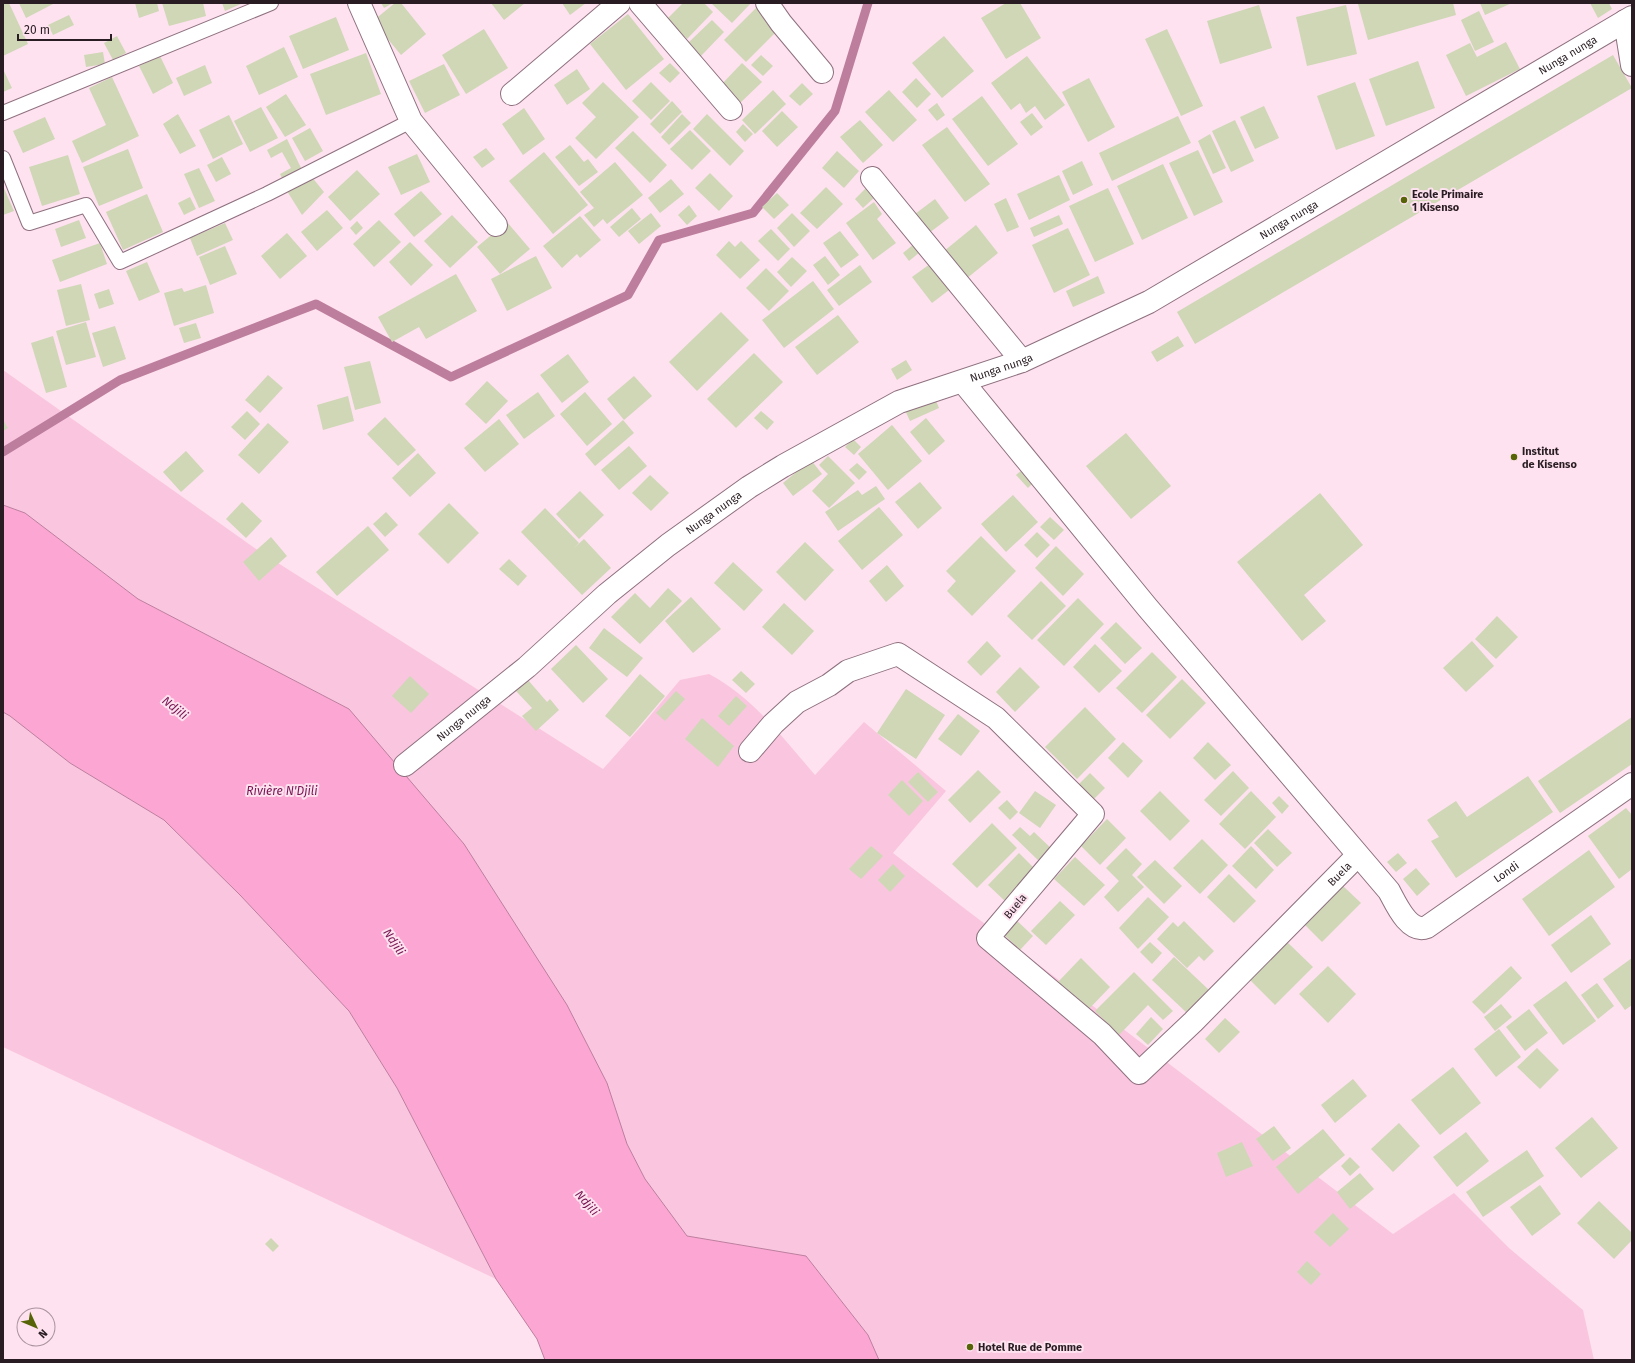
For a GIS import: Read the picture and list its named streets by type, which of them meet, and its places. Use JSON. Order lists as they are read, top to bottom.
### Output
{
  "streets": {
    "street": ["Nunga nunga", "Londi", "Buela"]
  },
  "crossings": [
    ["Londi", "Buela"]
  ],
  "water": ["Ndjili", "Rivière N'Djili"],
  "places": ["Ecole Primaire 1 Kisenso", "Institut de Kisenso", "Hotel Rue de Pomme"],
  "scale_bar": "20 m",
  "north": "bottom right"
}
